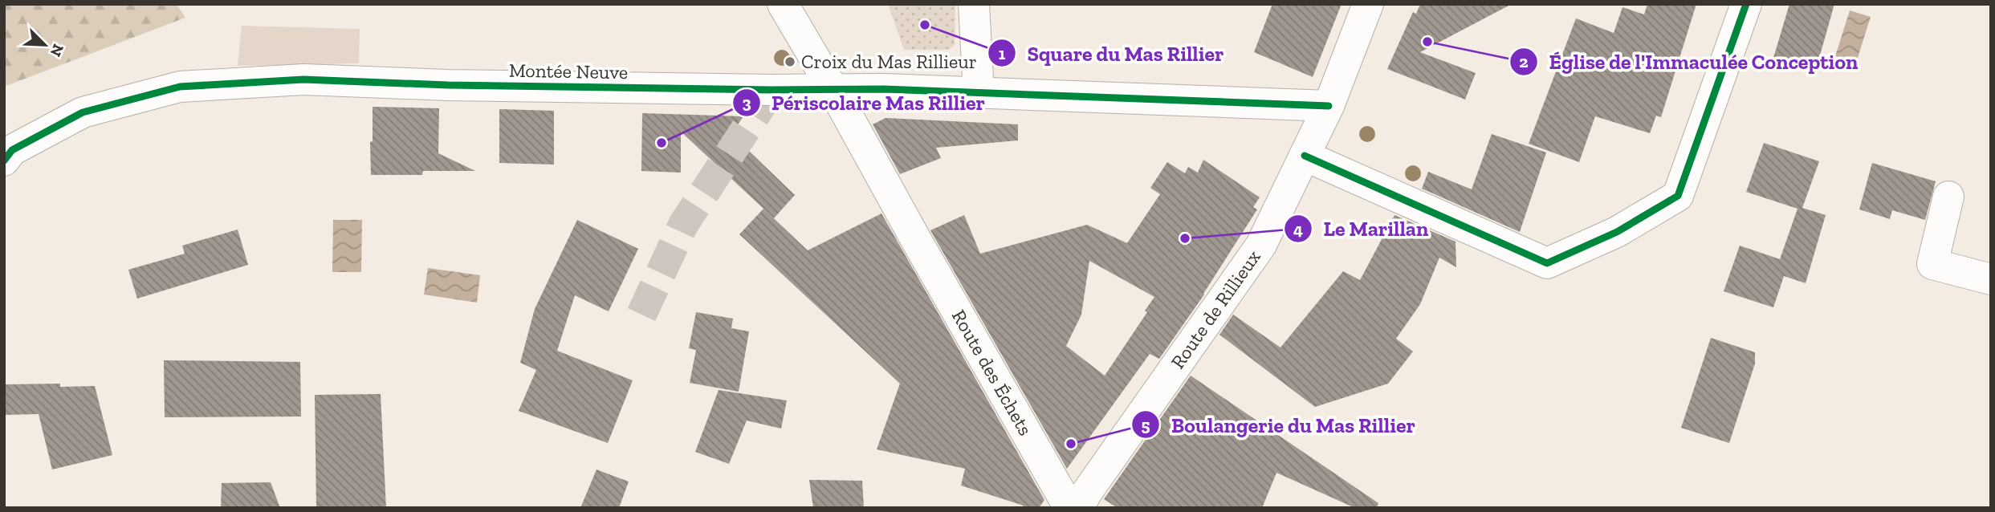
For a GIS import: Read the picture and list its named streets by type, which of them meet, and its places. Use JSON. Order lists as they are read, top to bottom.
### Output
{
  "streets": {
    "street": ["Montée Neuve", "Route de Rillieux", "Route des Échets"]
  },
  "crossings": [
    ["Montée Neuve", "Route de Rillieux"],
    ["Montée Neuve", "Route des Échets"]
  ],
  "places": [
    "Square du Mas Rillier",
    "Église de l'Immaculée Conception",
    "Croix du Mas Rillieur",
    "Périscolaire Mas Rillier",
    "Le Marillan",
    "Boulangerie du Mas Rillier"
  ],
  "north": "bottom right"
}
